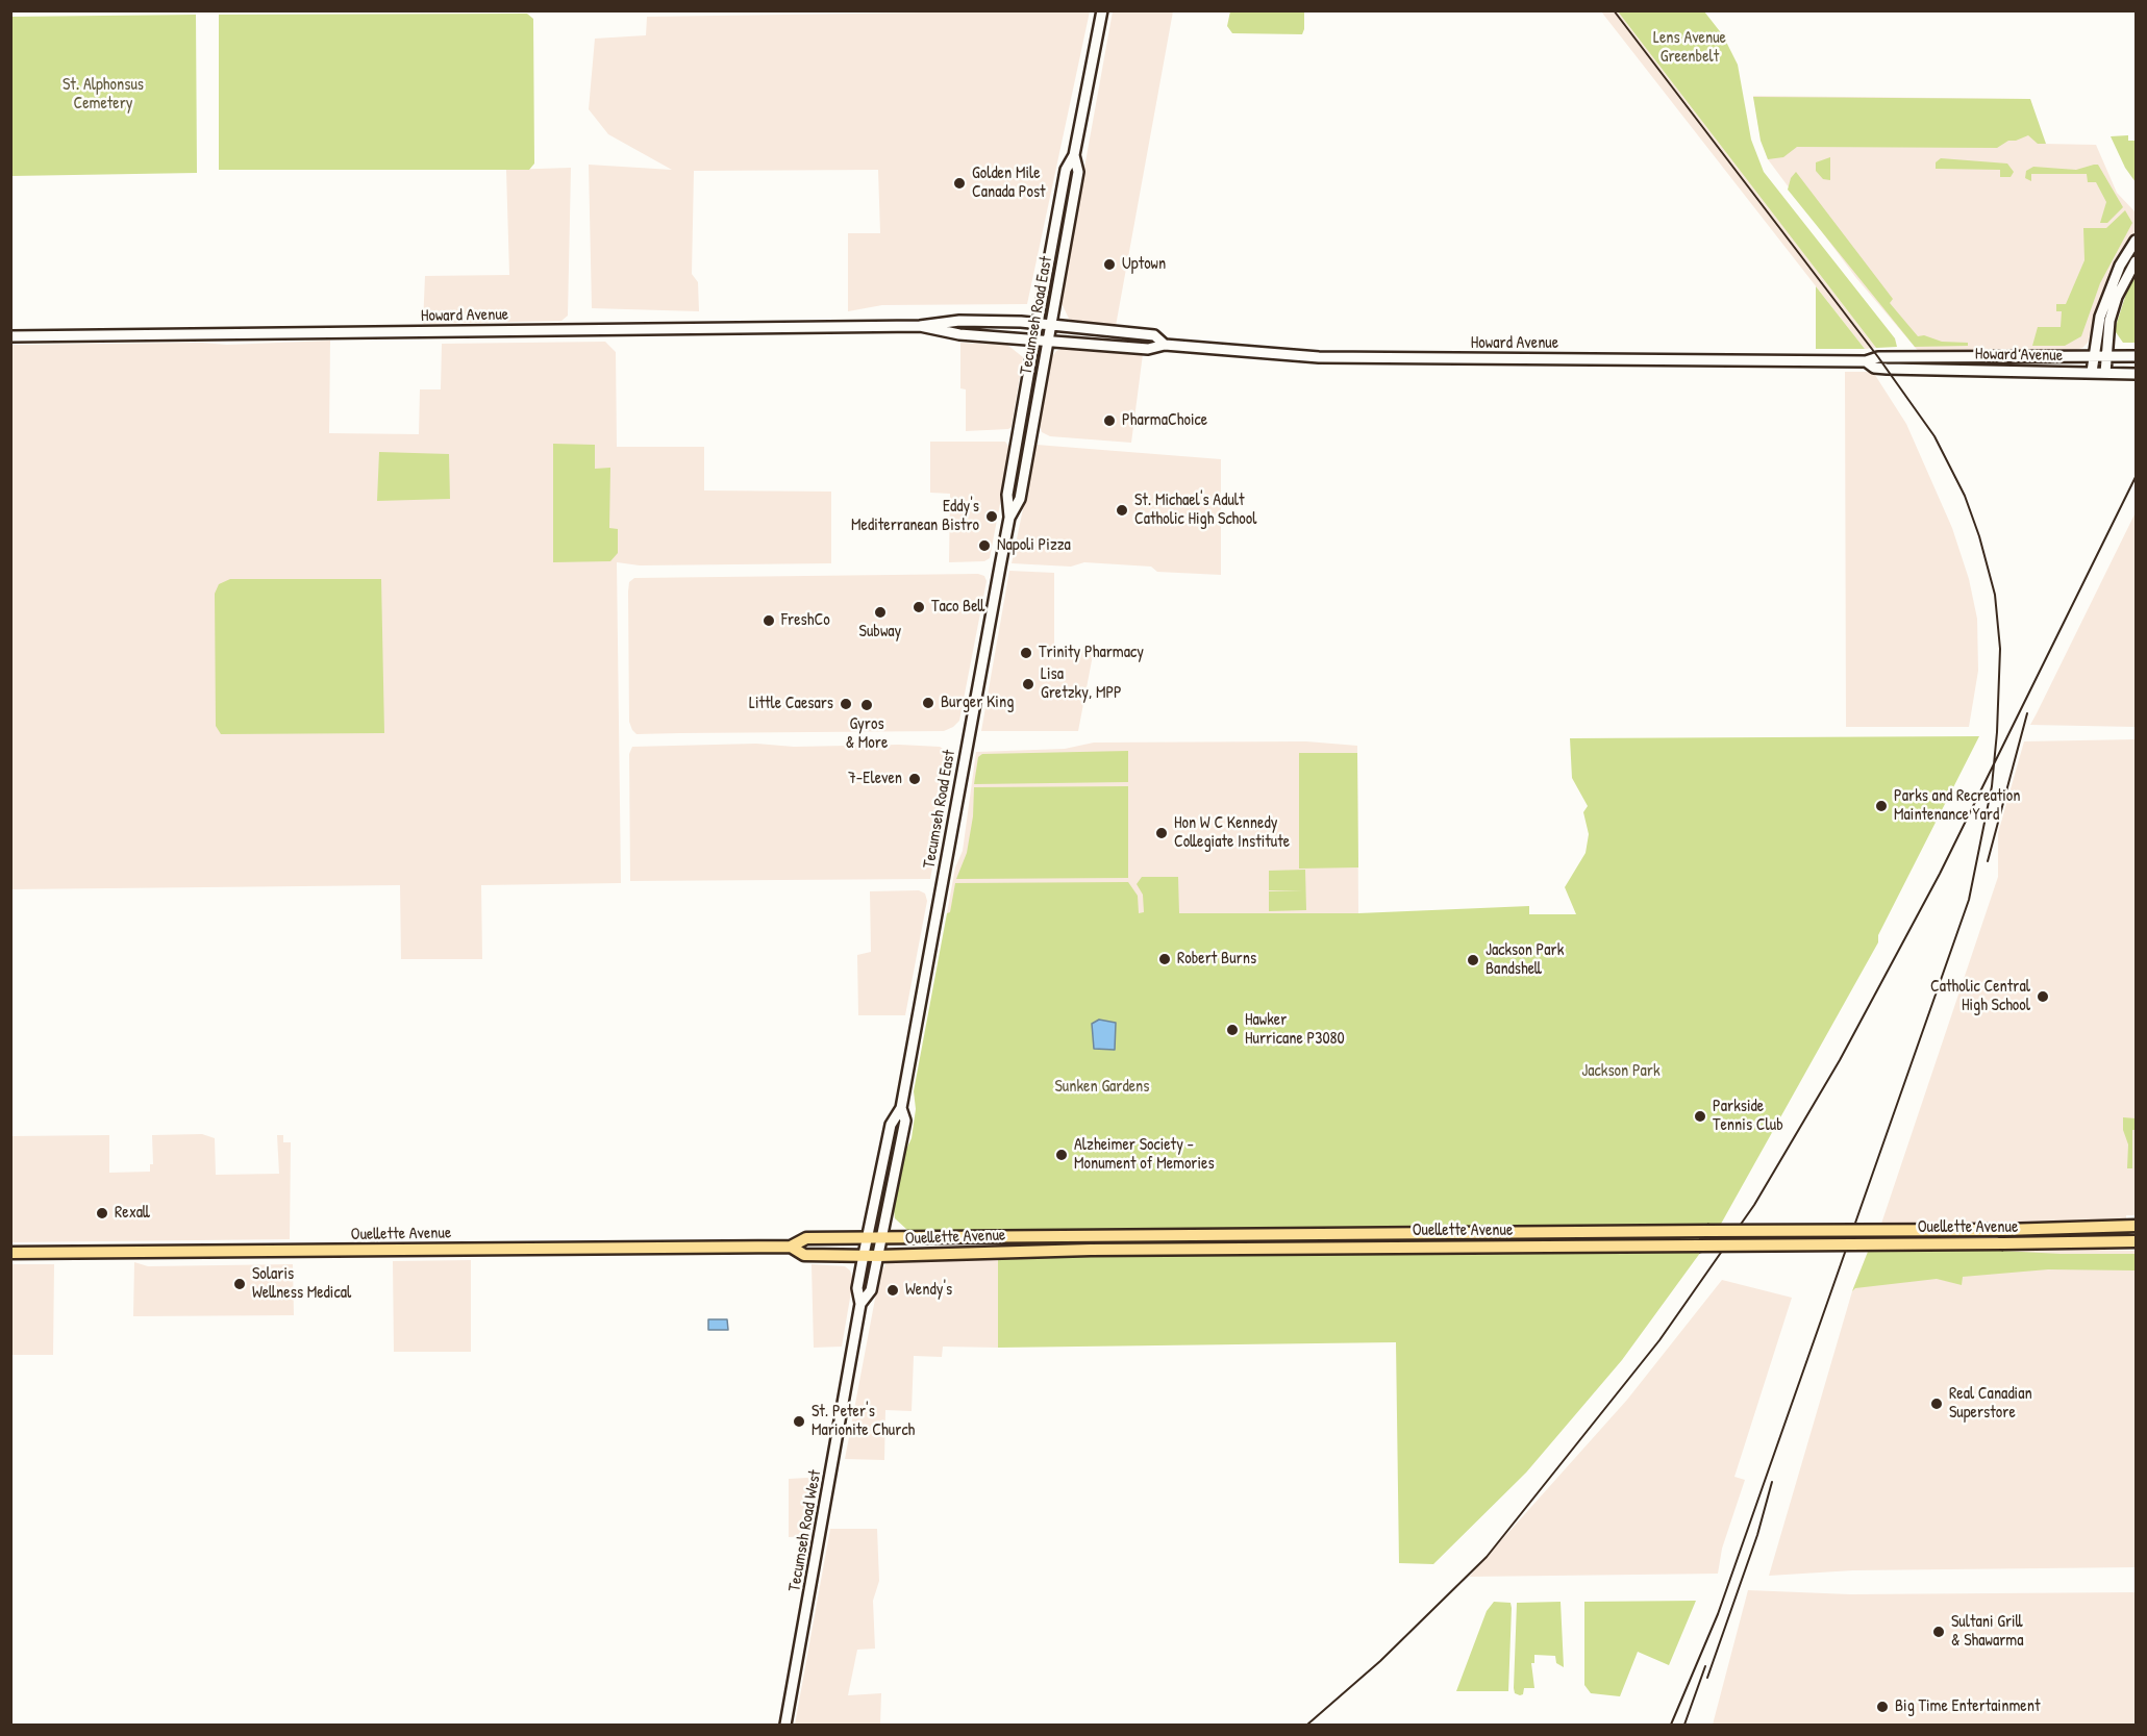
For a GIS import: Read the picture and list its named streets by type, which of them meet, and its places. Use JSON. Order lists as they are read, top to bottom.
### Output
{
  "streets": {
    "main road": [
      "Howard Avenue",
      "Tecumseh Road East",
      "Ouellette Avenue",
      "Tecumseh Road West"
    ]
  },
  "crossings": [
    ["Howard Avenue", "Tecumseh Road East"],
    ["Tecumseh Road East", "Ouellette Avenue"],
    ["Tecumseh Road East", "Tecumseh Road West"],
    ["Ouellette Avenue", "Tecumseh Road West"]
  ],
  "parks": [
    "Lens Avenue Greenbelt",
    "St. Alphonsus Cemetery",
    "Jackson Park",
    "Sunken Gardens"
  ],
  "places": [
    "Golden Mile Canada Post",
    "Uptown",
    "PharmaChoice",
    "St. Michael's Adult Catholic High School",
    "Eddy's Mediterranean Bistro",
    "Napoli Pizza",
    "Taco Bell",
    "Subway",
    "FreshCo",
    "Trinity Pharmacy",
    "Lisa Gretzky, MPP",
    "Burger King",
    "Little Caesars",
    "Gyros & More",
    "7-Eleven",
    "Parks and Recreation Maintenance Yard",
    "Hon W C Kennedy Collegiate Institute",
    "Robert Burns",
    "Jackson Park Bandshell",
    "Catholic Central High School",
    "Hawker Hurricane P3080",
    "Parkside Tennis Club",
    "Alzheimer Society - Monument of Memories",
    "Rexall",
    "Solaris Wellness Medical",
    "Wendy's",
    "Real Canadian Superstore",
    "St. Peter's Marionite Church",
    "Sultani Grill & Shawarma",
    "Big Time Entertainment"
  ]
}
